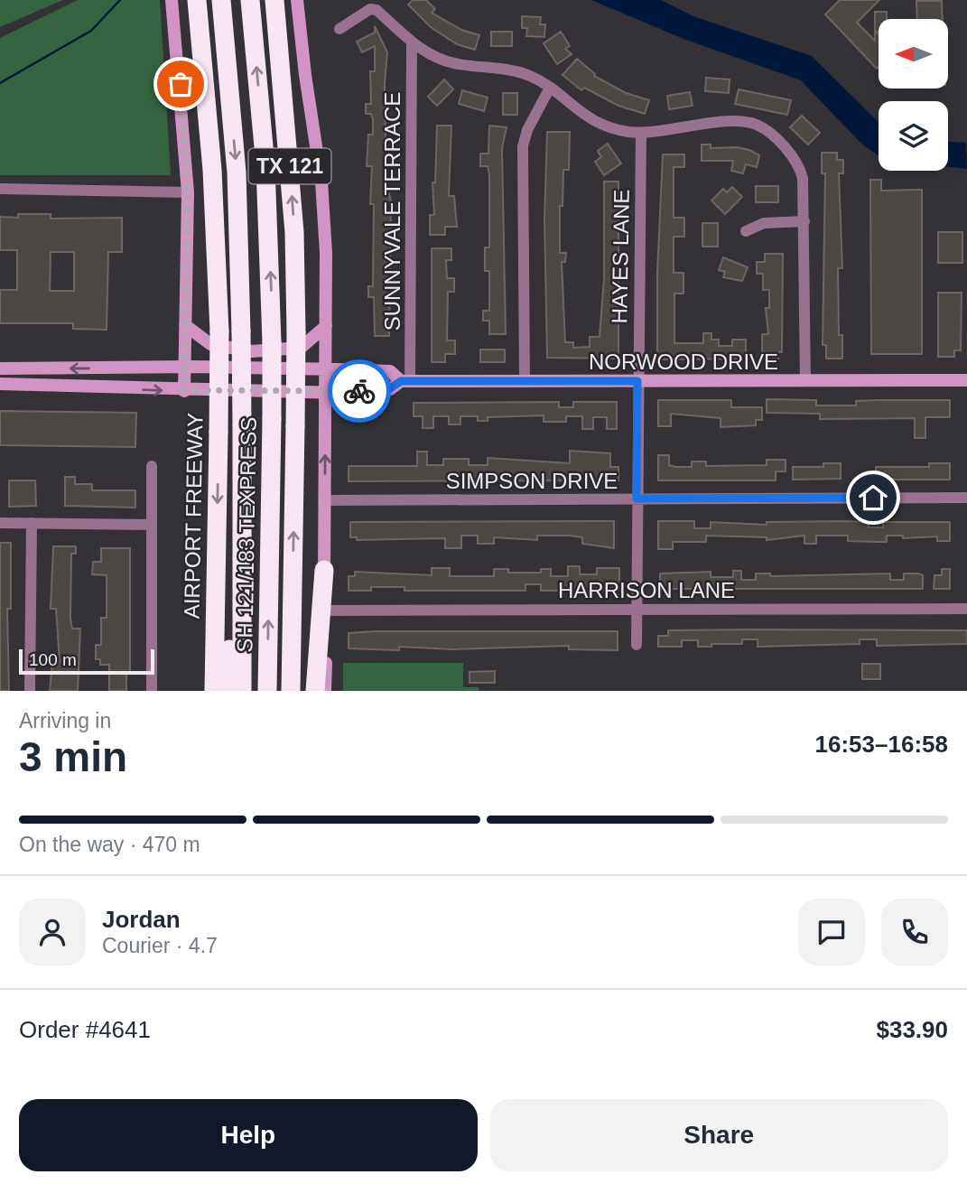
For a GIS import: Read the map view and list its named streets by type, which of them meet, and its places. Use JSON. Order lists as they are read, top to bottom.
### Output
{
  "streets": {
    "highway": ["TX 121", "AIRPORT FREEWAY", "SH 121/183 TEXPRESS"],
    "main road": ["NORWOOD DRIVE"],
    "street": [
      "SUNNYVALE TERRACE",
      "HAYES LANE",
      "SIMPSON DRIVE",
      "HARRISON LANE"
    ]
  },
  "crossings": [
    ["SUNNYVALE TERRACE", "NORWOOD DRIVE"],
    ["HAYES LANE", "NORWOOD DRIVE"],
    ["HAYES LANE", "SIMPSON DRIVE"],
    ["HAYES LANE", "HARRISON LANE"],
    ["NORWOOD DRIVE", "AIRPORT FREEWAY"]
  ],
  "scale_bar": "100 m",
  "north": "left",
  "page": {
    "scale": "100 m",
    "heading": ["3 min", "Arriving in", "16:53–16:58"],
    "panel": [
      "Jordan",
      "Courier · 4.7",
      "Order #4641",
      "$33.90"
    ],
    "bar": "On the way · 470 m",
    "buttons": ["Help", "Share"]
  }
}
